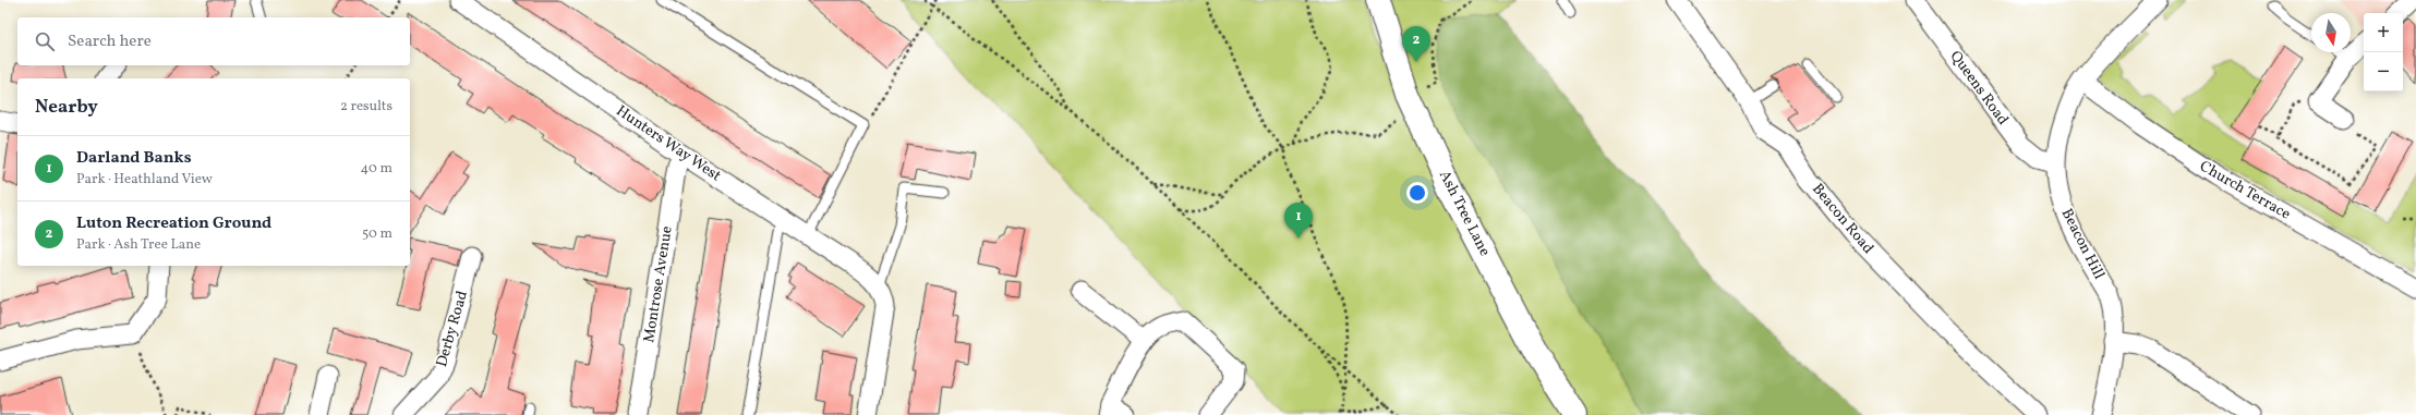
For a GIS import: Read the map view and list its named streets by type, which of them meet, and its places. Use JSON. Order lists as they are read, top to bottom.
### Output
{
  "streets": {
    "street": [
      "Queens Road",
      "Hunters Way West",
      "Church Terrace",
      "Ash Tree Lane",
      "Beacon Road",
      "Beacon Hill",
      "Montrose Avenue",
      "Derby Road"
    ]
  },
  "crossings": [
    ["Queens Road", "Beacon Hill"],
    ["Hunters Way West", "Montrose Avenue"],
    ["Church Terrace", "Beacon Hill"]
  ],
  "north": "bottom",
  "page": {
    "map_buttons": ["+", "−"],
    "search": "Search here",
    "pins": ["2", "1"],
    "heading": ["Nearby", "2 results"],
    "list": [
      {
        "mark": "1",
        "name": "Darland Banks",
        "note": "Park · Heathland View",
        "value": "40 m"
      },
      {
        "mark": "2",
        "name": "Luton Recreation Ground",
        "note": "Park · Ash Tree Lane",
        "value": "50 m"
      }
    ]
  }
}
